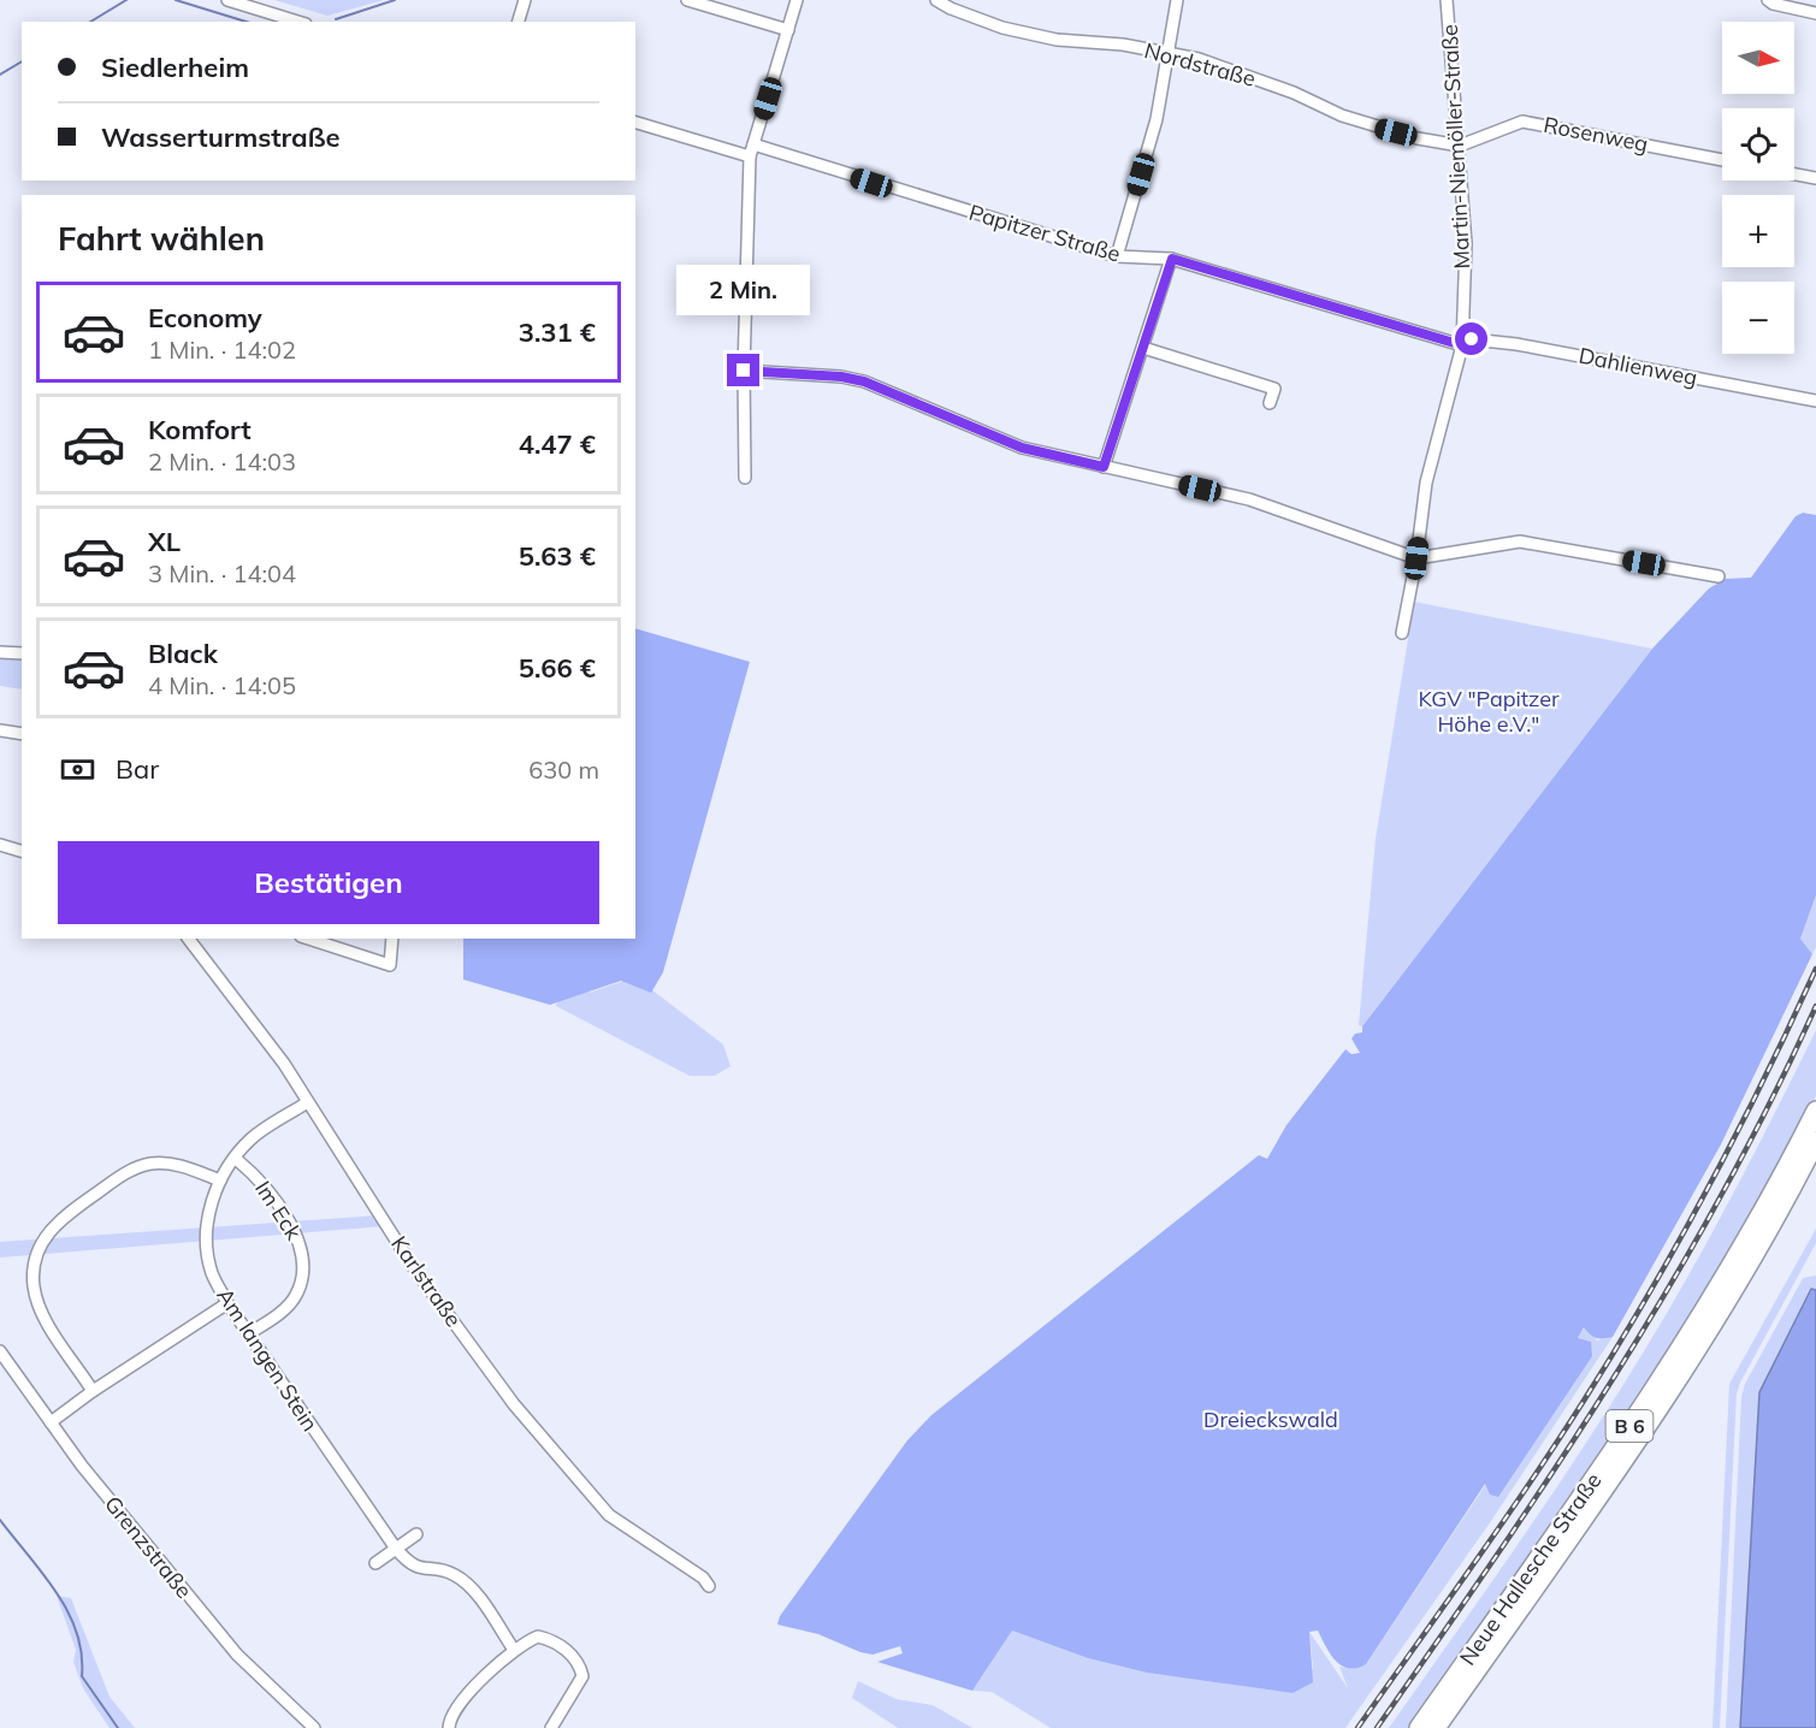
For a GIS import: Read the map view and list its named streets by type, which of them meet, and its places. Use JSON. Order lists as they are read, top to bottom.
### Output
{
  "streets": {
    "main road": ["B 6", "Neue Hallesche Straße"],
    "street": [
      "Nordstraße",
      "Rosenweg",
      "Martin-Niemöller-Straße",
      "Papitzer Straße",
      "Dahlienweg",
      "Im Eck",
      "Karlstraße",
      "Am langen Stein",
      "Grenzstraße"
    ]
  },
  "crossings": [
    ["Nordstraße", "Rosenweg"],
    ["Nordstraße", "Martin-Niemöller-Straße"],
    ["Rosenweg", "Martin-Niemöller-Straße"],
    ["Martin-Niemöller-Straße", "Papitzer Straße"],
    ["Martin-Niemöller-Straße", "Dahlienweg"],
    ["Papitzer Straße", "Dahlienweg"],
    ["Im Eck", "Am langen Stein"],
    ["Karlstraße", "Am langen Stein"]
  ],
  "parks": ["KGV \"Papitzer Höhe e.V.\"", "Dreieckswald"],
  "north": "right",
  "page": {
    "map_buttons": ["+", "−"],
    "banner": ["Siedlerheim", "Wasserturmstraße"],
    "heading": "Fahrt wählen",
    "bubble": "2 Min.",
    "list": [
      {
        "name": "Economy",
        "note": "1 Min. · 14:02",
        "value": "3.31 €"
      },
      {
        "name": "Komfort",
        "note": "2 Min. · 14:03",
        "value": "4.47 €"
      },
      {
        "name": "XL",
        "note": "3 Min. · 14:04",
        "value": "5.63 €"
      },
      {
        "name": "Black",
        "note": "4 Min. · 14:05",
        "value": "5.66 €"
      }
    ],
    "pay": ["Bar", "630 m"],
    "buttons": "Bestätigen"
  }
}
